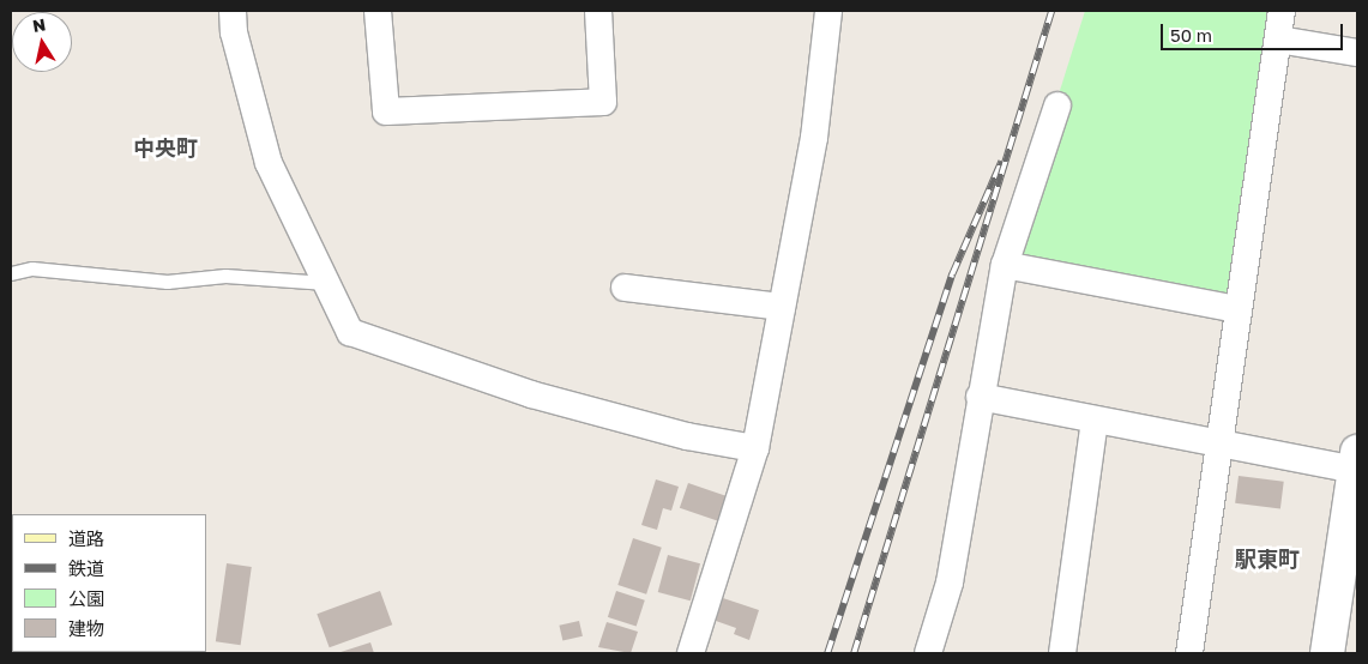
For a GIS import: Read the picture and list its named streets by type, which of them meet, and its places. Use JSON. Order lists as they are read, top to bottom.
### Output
{
  "districts": ["中央町", "駅東町"],
  "legend": [
    "道路",
    "鉄道",
    "公園",
    "建物"
  ],
  "scale_bar": "50 m",
  "north": "top"
}
